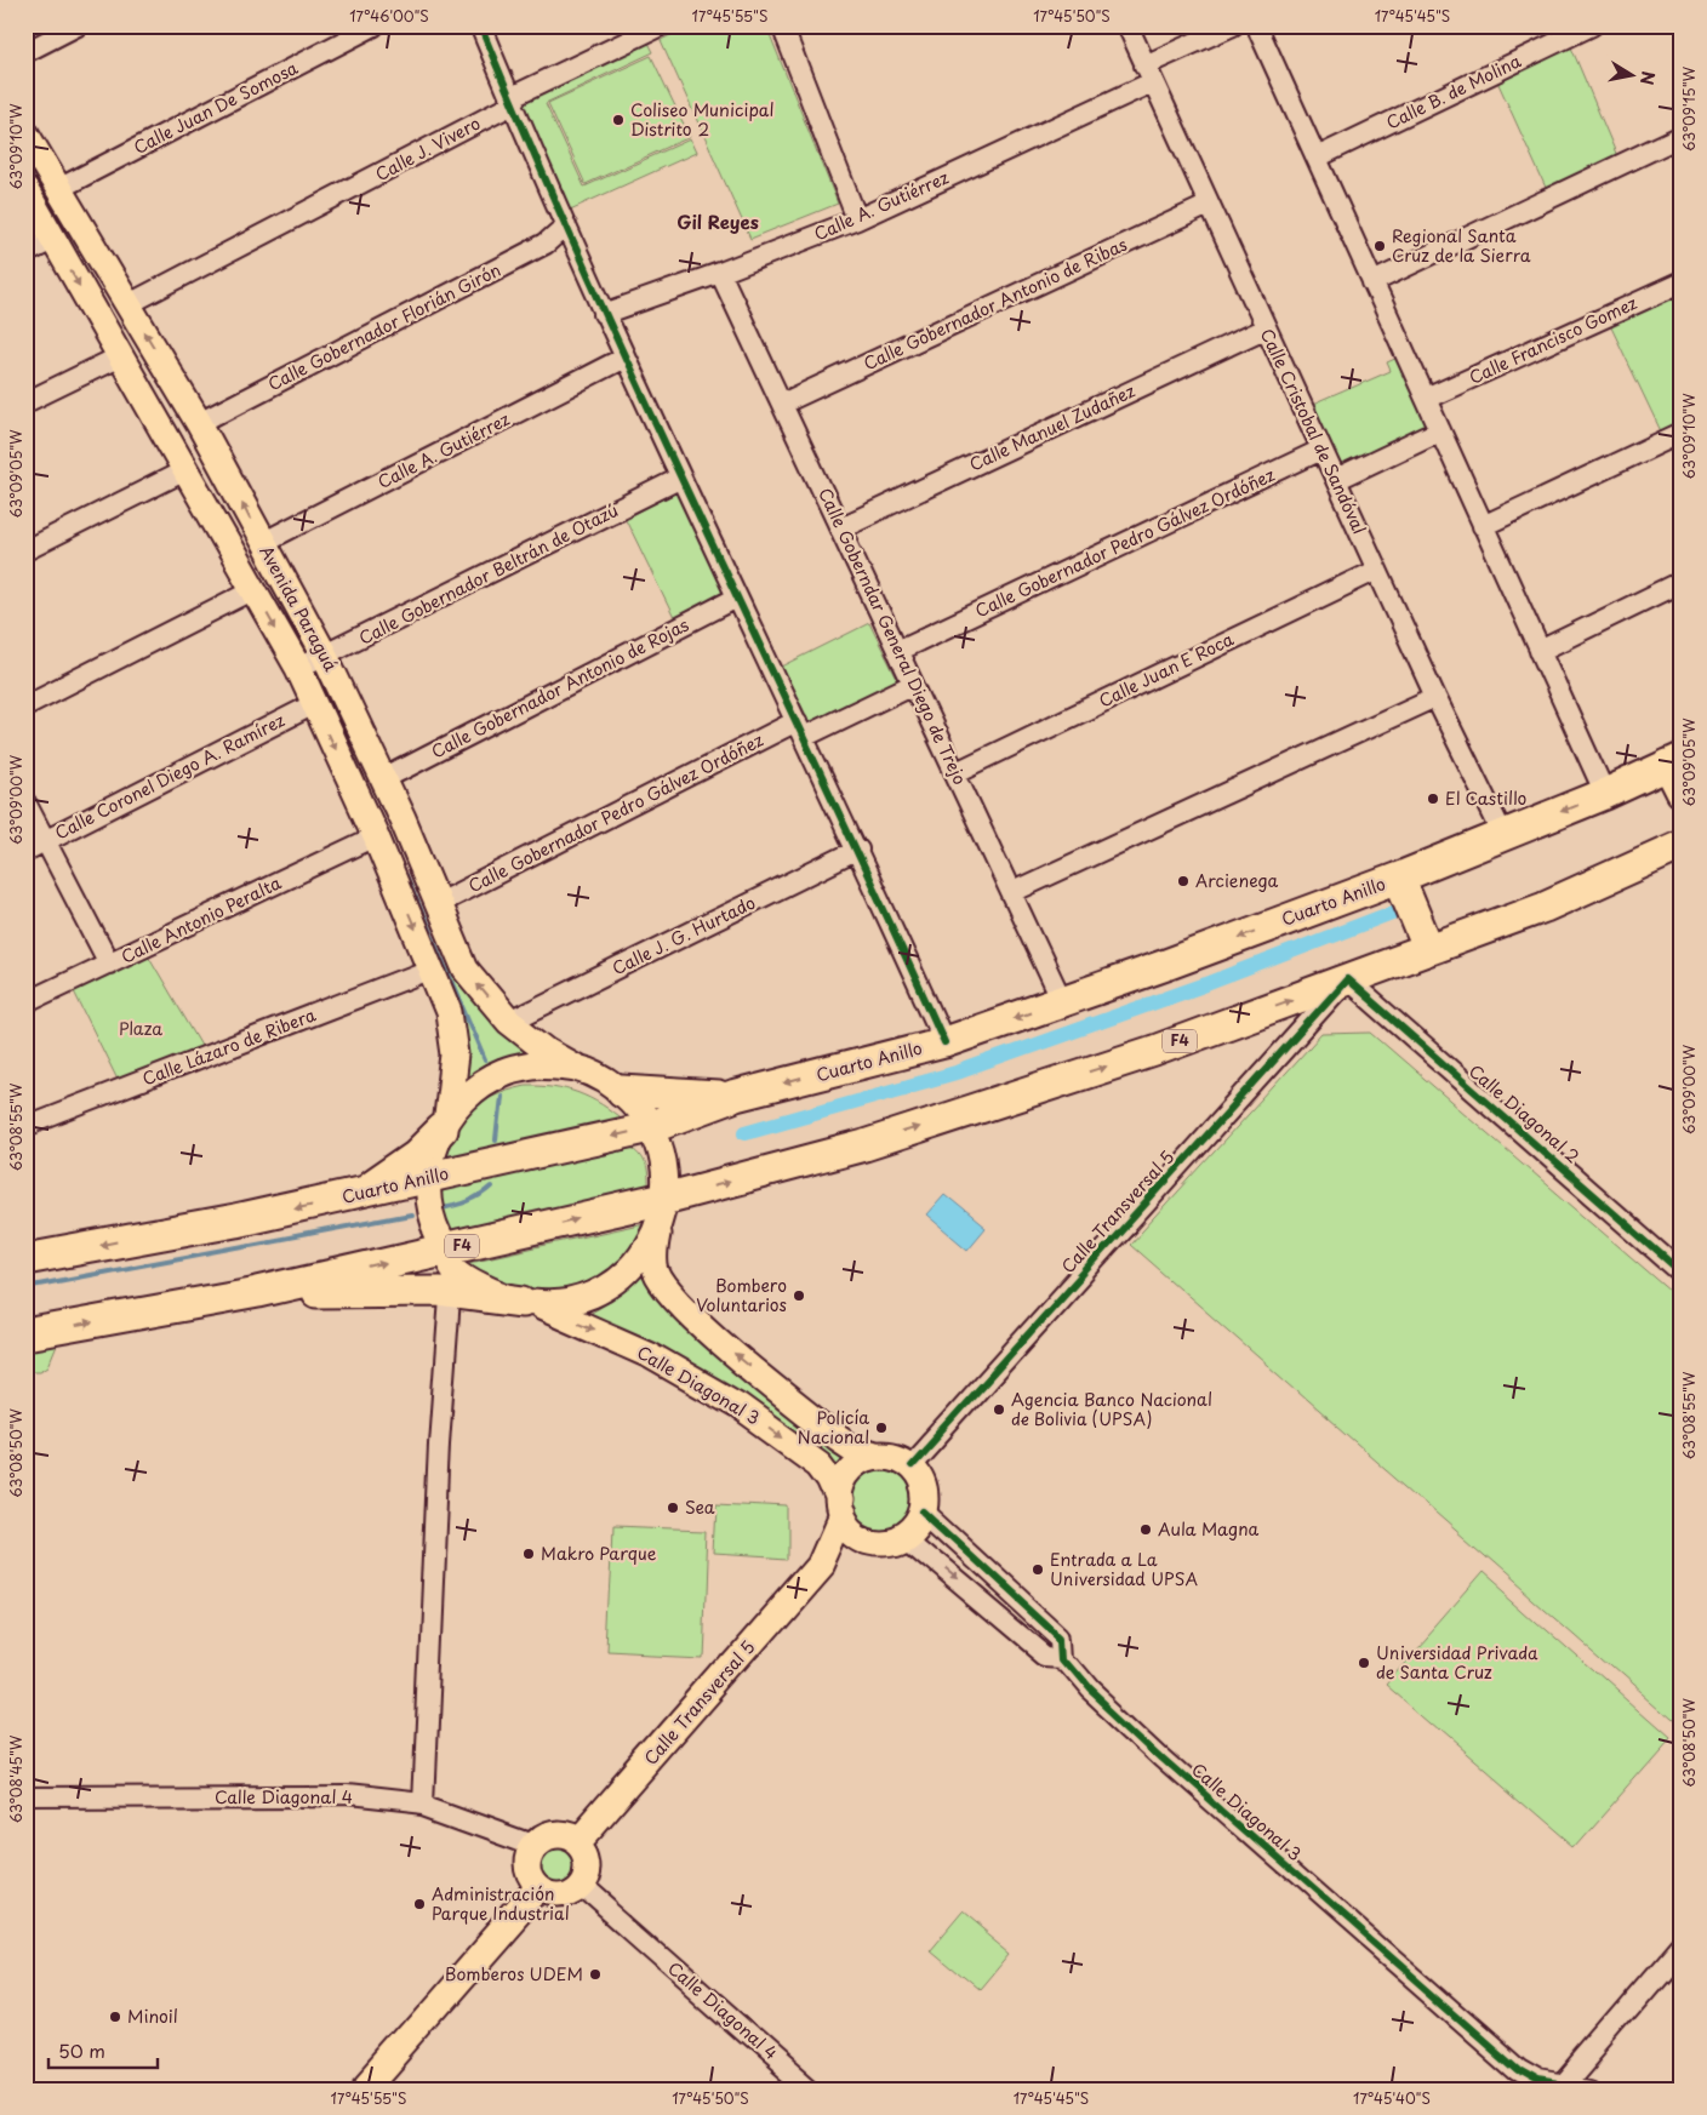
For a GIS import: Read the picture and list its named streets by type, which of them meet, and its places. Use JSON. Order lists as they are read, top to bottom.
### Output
{
  "streets": {
    "highway": ["Cuarto Anillo", "F4"],
    "main road": ["Avenida Paraguá", "Calle Transversal 5", "Calle Diagonal 3"],
    "street": [
      "Calle B. de Molina",
      "Calle Juan De Somosa",
      "Calle J. Vivero",
      "Calle A. Gutiérrez",
      "Calle Gobernador Antonio de Ribas",
      "Calle Gobernador Florián Girón",
      "Calle Francisco Gomez",
      "Calle Manuel Zudañez",
      "Calle Cristobal de Sandóval",
      "Calle Gobernador Pedro Gálvez Ordóñez",
      "Calle Gobernador Beltrán de Otazú",
      "Calle Goberndar General Diego de Trejo",
      "Calle Juan E Roca",
      "Calle Gobernador Antonio de Rojas",
      "Calle Coronel Diego A. Ramírez",
      "Calle Antonio Peralta",
      "Calle J. G. Hurtado",
      "Calle Lázaro de Ribera",
      "Calle Diagonal 2",
      "Calle Diagonal 4"
    ]
  },
  "crossings": [
    ["Calle Juan De Somosa", "Avenida Paraguá"],
    ["Calle J. Vivero", "Avenida Paraguá"],
    ["Calle A. Gutiérrez", "Calle Cristobal de Sandóval"],
    ["Calle A. Gutiérrez", "Avenida Paraguá"],
    ["Calle A. Gutiérrez", "Calle Goberndar General Diego de Trejo"],
    ["Calle Gobernador Antonio de Ribas", "Calle Cristobal de Sandóval"],
    ["Calle Gobernador Antonio de Ribas", "Calle Goberndar General Diego de Trejo"],
    ["Calle Gobernador Florián Girón", "Avenida Paraguá"],
    ["Calle Manuel Zudañez", "Calle Cristobal de Sandóval"],
    ["Calle Manuel Zudañez", "Calle Goberndar General Diego de Trejo"],
    ["Calle Cristobal de Sandóval", "Calle Gobernador Pedro Gálvez Ordóñez"],
    ["Calle Cristobal de Sandóval", "Calle Juan E Roca"],
    ["Calle Cristobal de Sandóval", "Cuarto Anillo"],
    ["Calle Gobernador Pedro Gálvez Ordóñez", "Avenida Paraguá"],
    ["Calle Gobernador Pedro Gálvez Ordóñez", "Calle Goberndar General Diego de Trejo"],
    ["Calle Gobernador Beltrán de Otazú", "Avenida Paraguá"],
    ["Avenida Paraguá", "Calle Gobernador Antonio de Rojas"],
    ["Avenida Paraguá", "Calle Coronel Diego A. Ramírez"],
    ["Avenida Paraguá", "Calle Antonio Peralta"],
    ["Avenida Paraguá", "Calle J. G. Hurtado"],
    ["Avenida Paraguá", "Calle Lázaro de Ribera"],
    ["Calle Goberndar General Diego de Trejo", "Calle Juan E Roca"],
    ["Calle Goberndar General Diego de Trejo", "Cuarto Anillo"],
    ["Cuarto Anillo", "Calle Diagonal 2"],
    ["Cuarto Anillo", "Calle Transversal 5"],
    ["Calle Diagonal 2", "Calle Transversal 5"],
    ["Calle Transversal 5", "Calle Diagonal 3"],
    ["Calle Transversal 5", "Calle Diagonal 4"]
  ],
  "districts": ["Gil Reyes"],
  "parks": ["Plaza"],
  "places": [
    "Coliseo Municipal Distrito 2",
    "Regional Santa Cruz de la Sierra",
    "El Castillo",
    "Arcienega",
    "Bombero Voluntarios",
    "Agencia Banco Nacional de Bolivia (UPSA)",
    "Policía Nacional",
    "Sea",
    "Aula Magna",
    "Makro Parque",
    "Entrada a La Universidad UPSA",
    "Universidad Privada de Santa Cruz",
    "Administración Parque Industrial",
    "Bomberos UDEM",
    "Minoil"
  ],
  "scale_bar": "50 m",
  "north": "right",
  "coordinates": [
    "17°46'00\"S",
    "17°45'55\"S",
    "17°45'50\"S",
    "17°45'45\"S",
    "63°09'15\"W",
    "63°09'10\"W",
    "63°09'05\"W",
    "63°09'00\"W",
    "63°08'55\"W",
    "63°08'50\"W",
    "63°08'45\"W",
    "17°45'40\"S"
  ]
}
